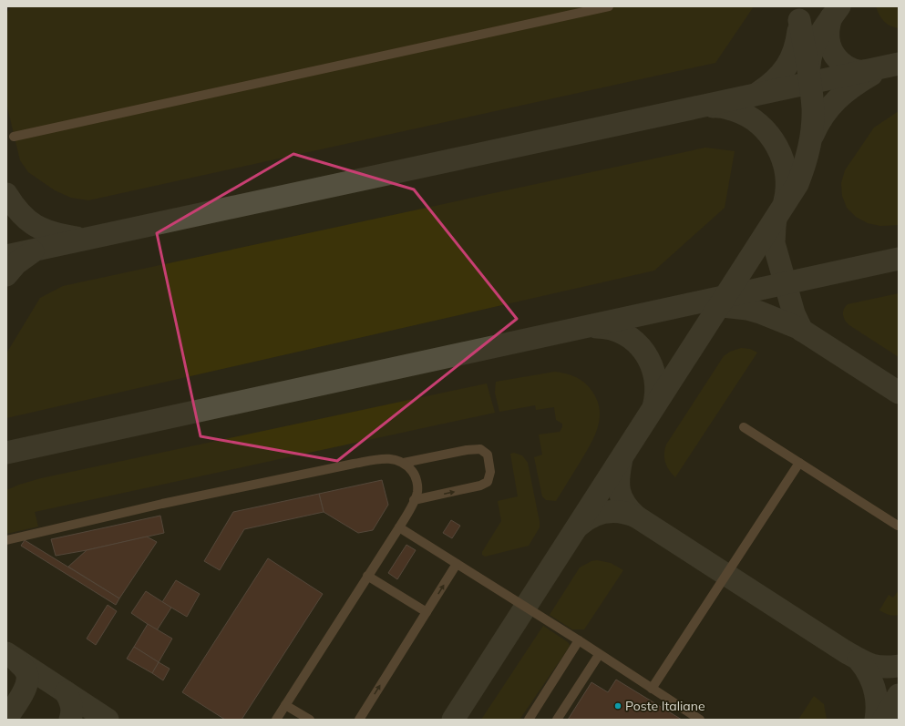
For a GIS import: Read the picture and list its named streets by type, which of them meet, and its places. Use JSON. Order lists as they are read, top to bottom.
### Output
{
  "places": ["Poste Italiane"]
}
